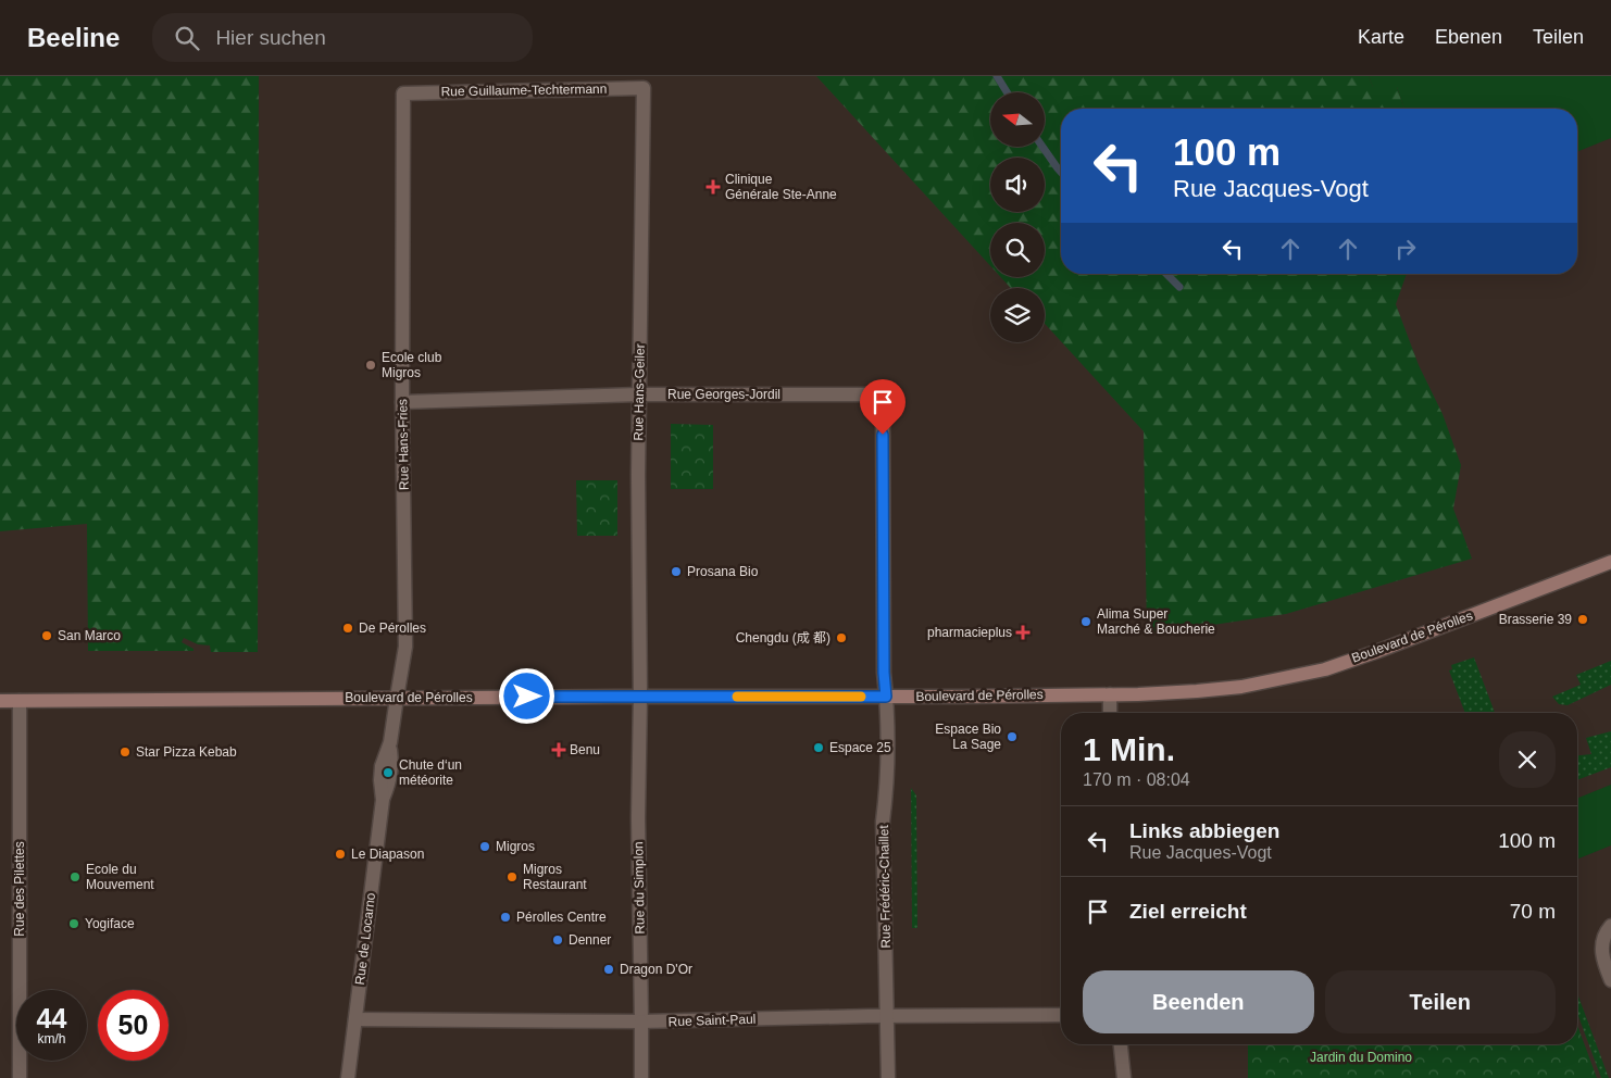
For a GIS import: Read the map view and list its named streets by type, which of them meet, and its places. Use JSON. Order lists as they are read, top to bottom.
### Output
{
  "streets": {
    "main road": ["Boulevard de Pérolles"],
    "street": [
      "Rue Guillaume-Techtermann",
      "Rue Hans-Geiler",
      "Rue Georges-Jordil",
      "Rue Hans-Fries",
      "Rue Frédéric-Chaillet",
      "Rue du Simplon",
      "Rue des Pilettes",
      "Rue de Locarno",
      "Rue Saint-Paul"
    ]
  },
  "crossings": [
    ["Rue Guillaume-Techtermann", "Rue Hans-Geiler"],
    ["Rue Guillaume-Techtermann", "Rue Hans-Fries"],
    ["Rue Hans-Geiler", "Rue Georges-Jordil"],
    ["Rue Hans-Geiler", "Boulevard de Pérolles"],
    ["Rue Hans-Geiler", "Rue du Simplon"],
    ["Rue Georges-Jordil", "Rue Hans-Fries"],
    ["Rue Georges-Jordil", "Rue Frédéric-Chaillet"],
    ["Rue Hans-Fries", "Boulevard de Pérolles"],
    ["Rue Hans-Fries", "Rue de Locarno"],
    ["Boulevard de Pérolles", "Rue Frédéric-Chaillet"],
    ["Boulevard de Pérolles", "Rue du Simplon"],
    ["Boulevard de Pérolles", "Rue des Pilettes"],
    ["Boulevard de Pérolles", "Rue de Locarno"],
    ["Rue Frédéric-Chaillet", "Rue Saint-Paul"],
    ["Rue du Simplon", "Rue Saint-Paul"],
    ["Rue de Locarno", "Rue Saint-Paul"]
  ],
  "parks": ["Jardin du Domino"],
  "places": {
    "health": ["Clinique Générale Ste-Anne", "pharmacieplus", "Benu"],
    "other": [
      "Ecole club Migros",
      "Prosana Bio",
      "Brasserie 39",
      "Alima Super Marché & Boucherie",
      "De Pérolles",
      "San Marco",
      "Chengdu (成 都)",
      "Espace Bio La Sage",
      "Espace 25",
      "Star Pizza Kebab",
      "Chute d‘un météorite",
      "Migros",
      "Le Diapason",
      "Ecole du Mouvement",
      "Migros Restaurant",
      "Pérolles Centre",
      "Yogiface",
      "Denner",
      "Dragon D'Or"
    ]
  },
  "north": "left",
  "page": {
    "header": "Beeline",
    "search": "Hier suchen",
    "nav": ["Karte", "Ebenen", "Teilen"],
    "turn": ["100 m", "Rue Jacques-Vogt"],
    "heading": ["1 Min.", "170 m · 08:04"],
    "list": [
      {
        "name": "Links abbiegen",
        "note": "Rue Jacques-Vogt",
        "value": "100 m"
      },
      {
        "name": "Ziel erreicht",
        "value": "70 m"
      }
    ],
    "buttons": ["Beenden", "Teilen"],
    "speed": "44 km/h",
    "limit": "50"
  }
}
